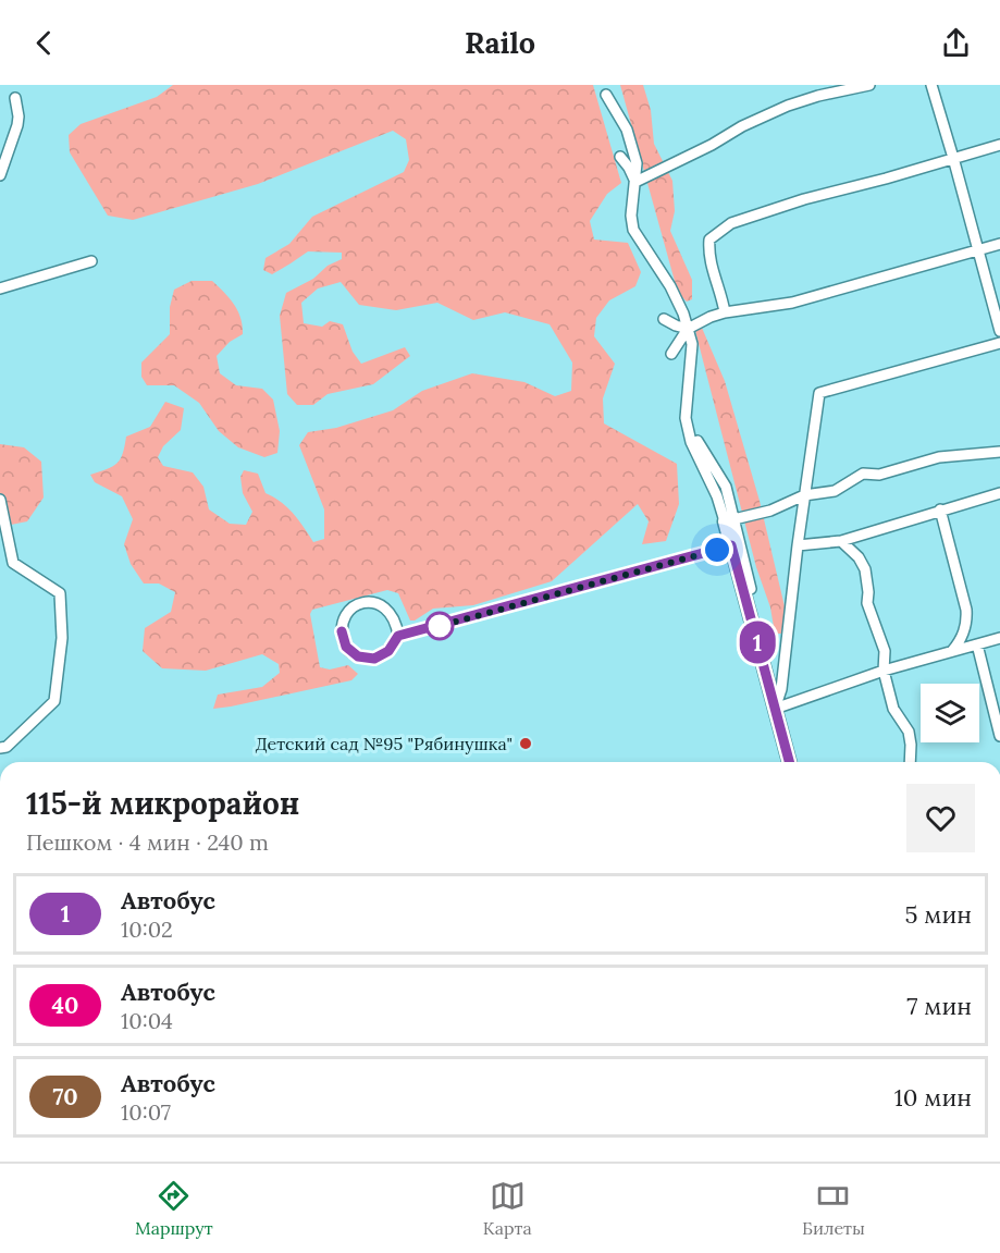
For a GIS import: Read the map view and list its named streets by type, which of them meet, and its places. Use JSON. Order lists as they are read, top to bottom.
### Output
{
  "places": ["Детский сад №95 \"Рябинушка\""],
  "lines": ["bus line 1"],
  "page": {
    "header": "Railo",
    "on_map": "1",
    "heading": ["115-й микрорайон", "Пешком · 4 мин · 240 m"],
    "list": [
      {
        "mark": "1",
        "name": "Автобус",
        "note": "10:02",
        "value": "5 мин"
      },
      {
        "mark": "40",
        "name": "Автобус",
        "note": "10:04",
        "value": "7 мин"
      },
      {
        "mark": "70",
        "name": "Автобус",
        "note": "10:07",
        "value": "10 мин"
      }
    ],
    "tabs": ["Маршрут", "Карта", "Билеты"]
  }
}
